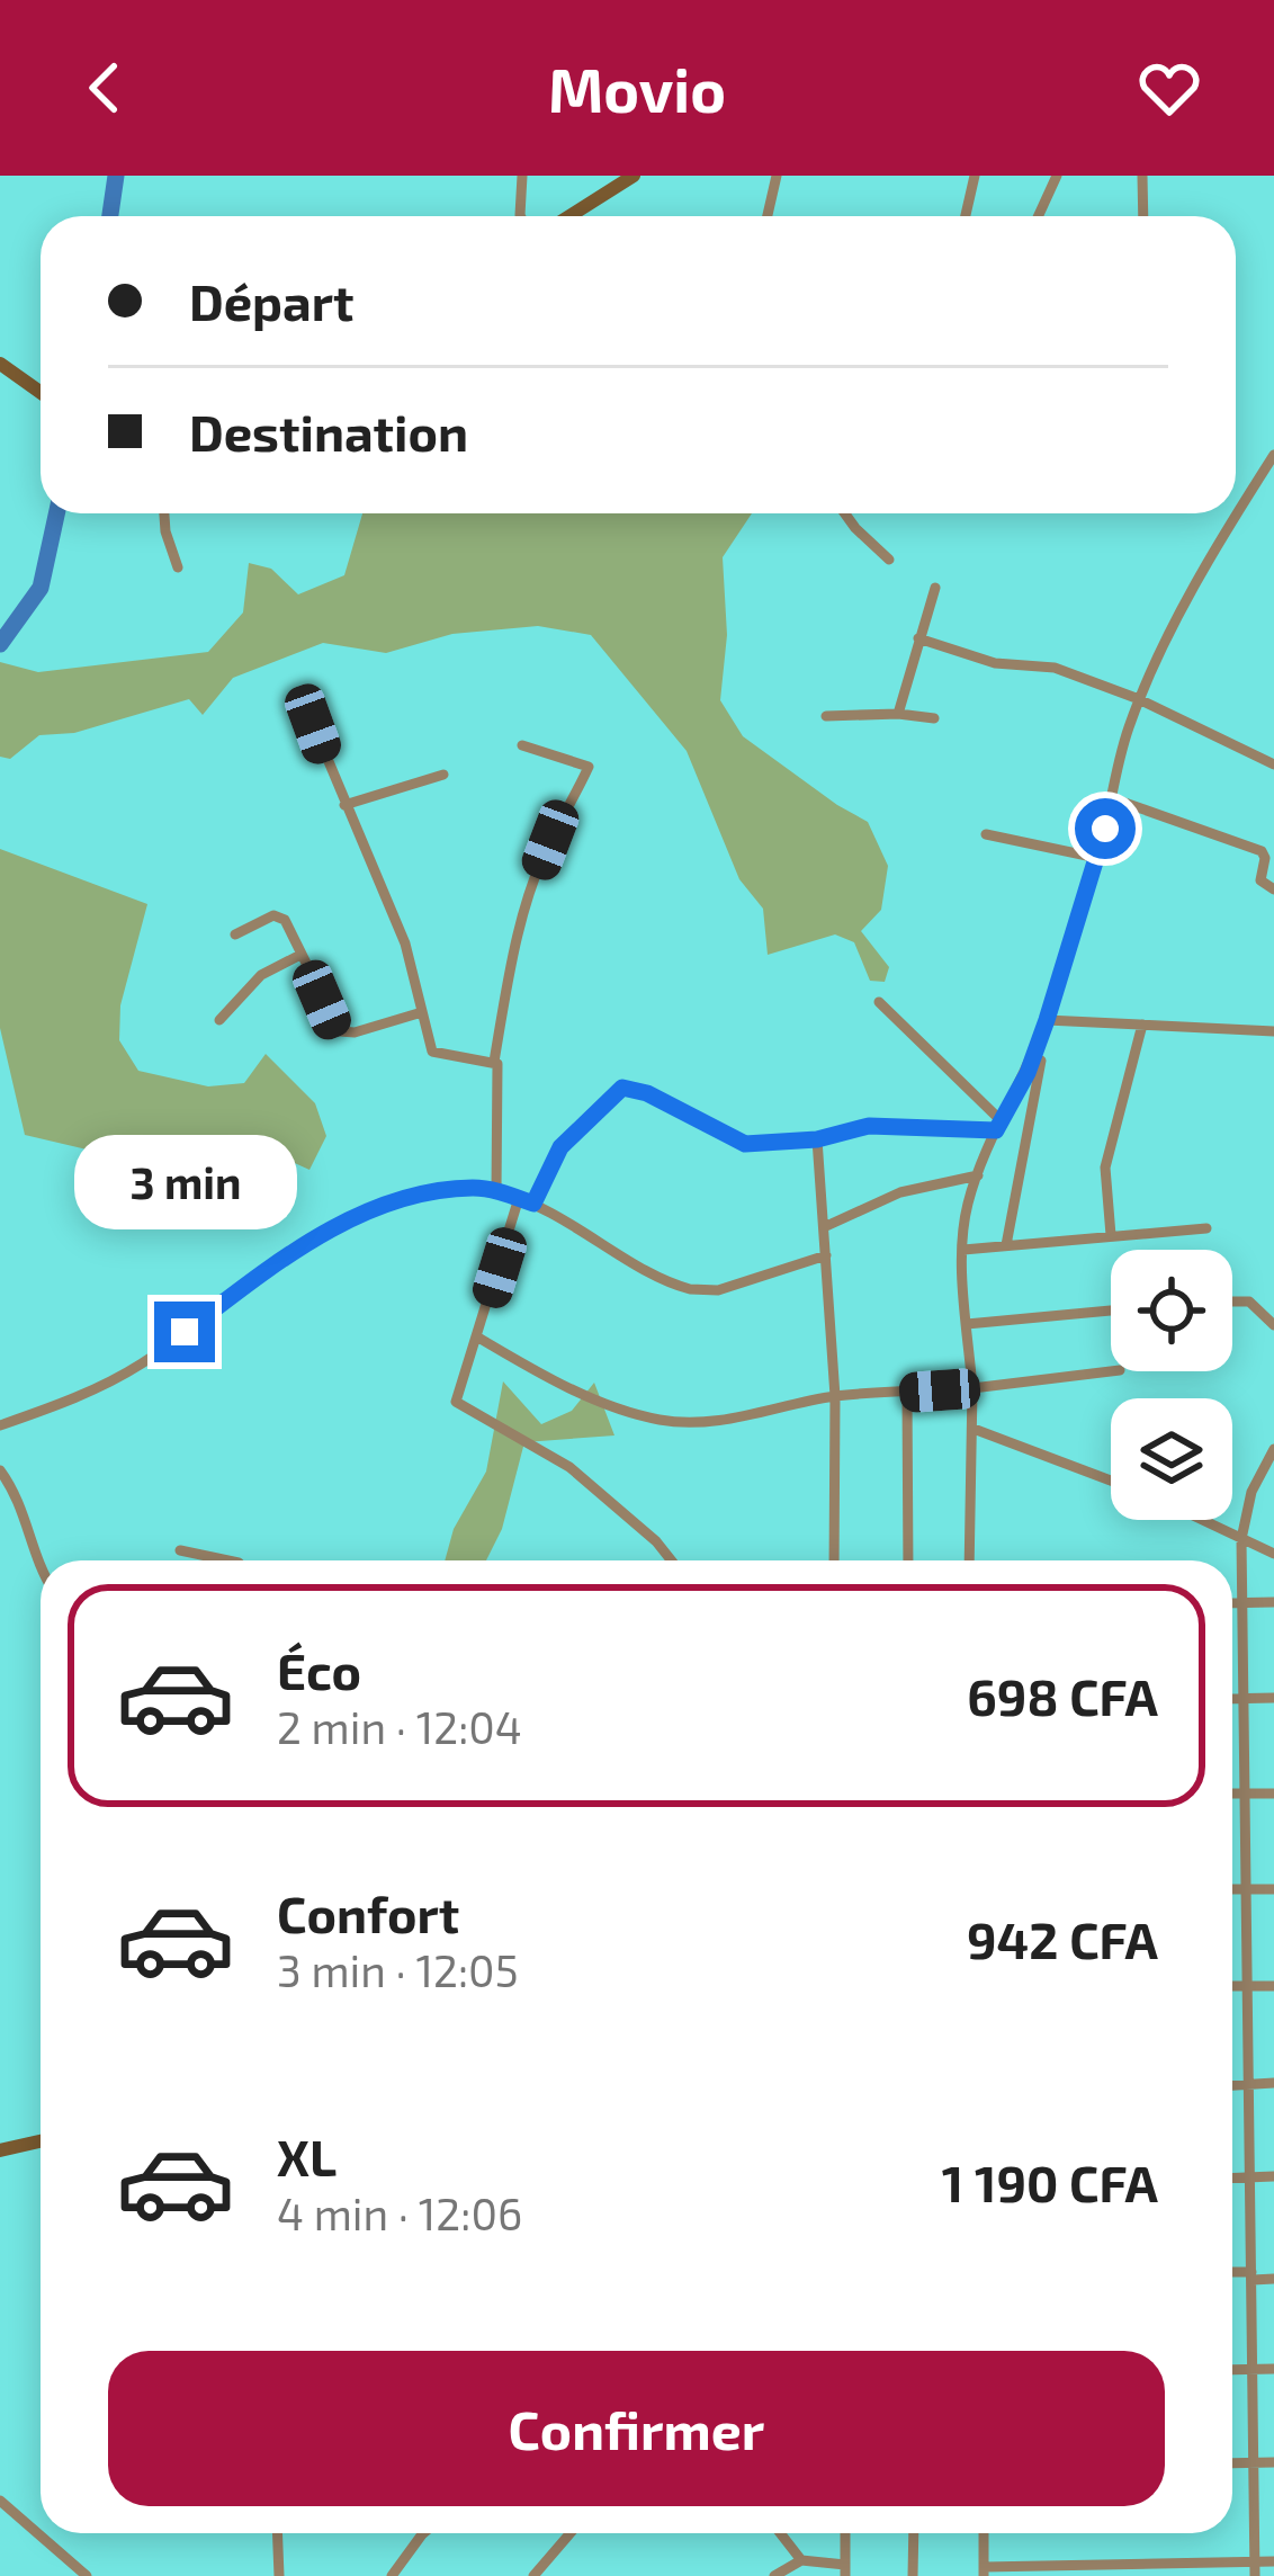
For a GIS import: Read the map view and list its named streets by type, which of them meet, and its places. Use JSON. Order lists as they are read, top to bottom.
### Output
{
  "page": {
    "header": "Movio",
    "banner": ["Départ", "Destination"],
    "bubble": "3 min",
    "list": [
      {
        "name": "Éco",
        "note": "2 min · 12:04",
        "value": "698 CFA"
      },
      {
        "name": "Confort",
        "note": "3 min · 12:05",
        "value": "942 CFA"
      },
      {
        "name": "XL",
        "note": "4 min · 12:06",
        "value": "1 190 CFA"
      }
    ],
    "buttons": "Confirmer"
  }
}
